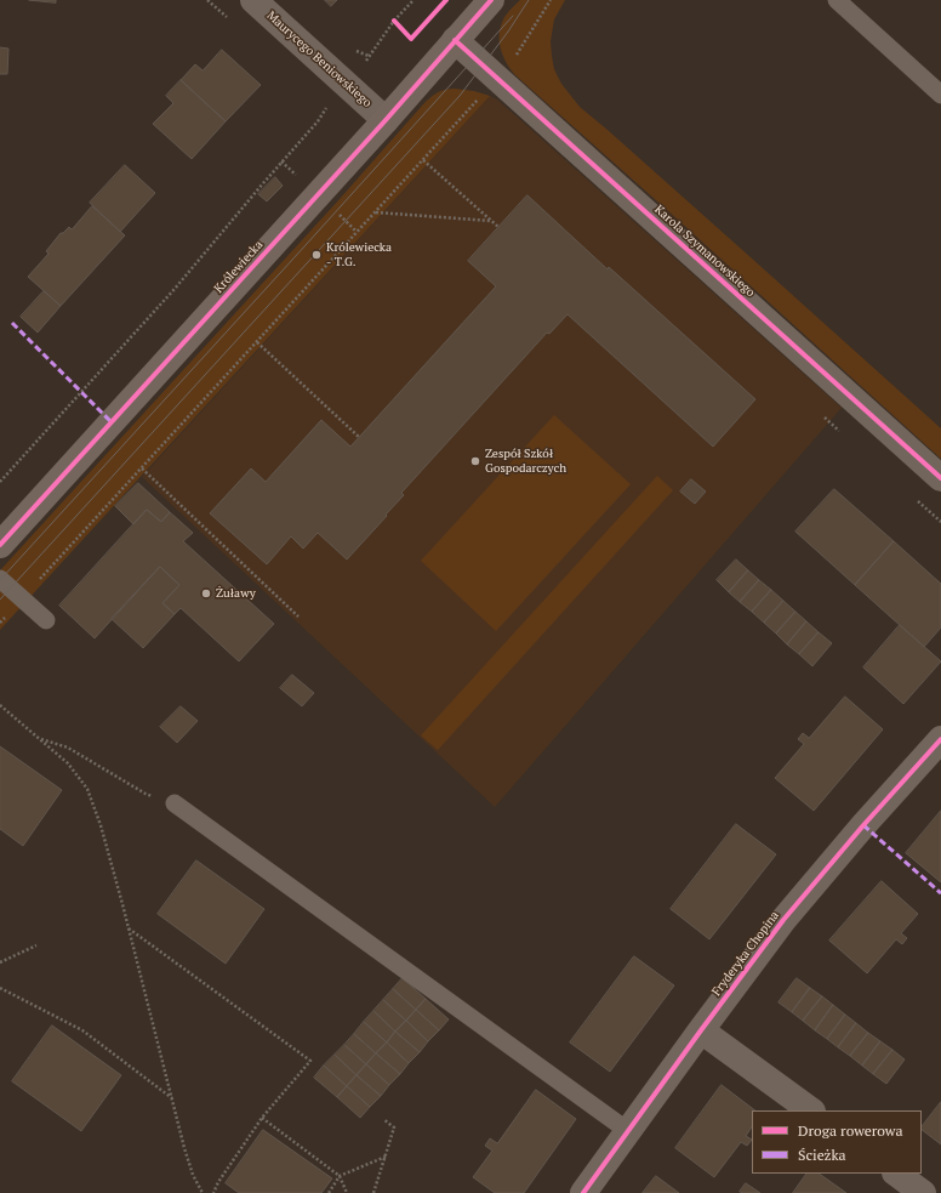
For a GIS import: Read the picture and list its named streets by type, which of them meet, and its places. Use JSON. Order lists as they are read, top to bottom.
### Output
{
  "streets": {
    "main road": ["Królewiecka"],
    "street": ["Maurycego Beniowskiego", "Karola Szymanowskiego", "Fryderyka Chopina"]
  },
  "crossings": [
    ["Maurycego Beniowskiego", "Królewiecka"],
    ["Karola Szymanowskiego", "Królewiecka"]
  ],
  "places": ["Królewiecka - T.G.", "Zespół Szkół Gospodarczych", "Żuławy"],
  "legend": ["Droga rowerowa", "Ścieżka"]
}
